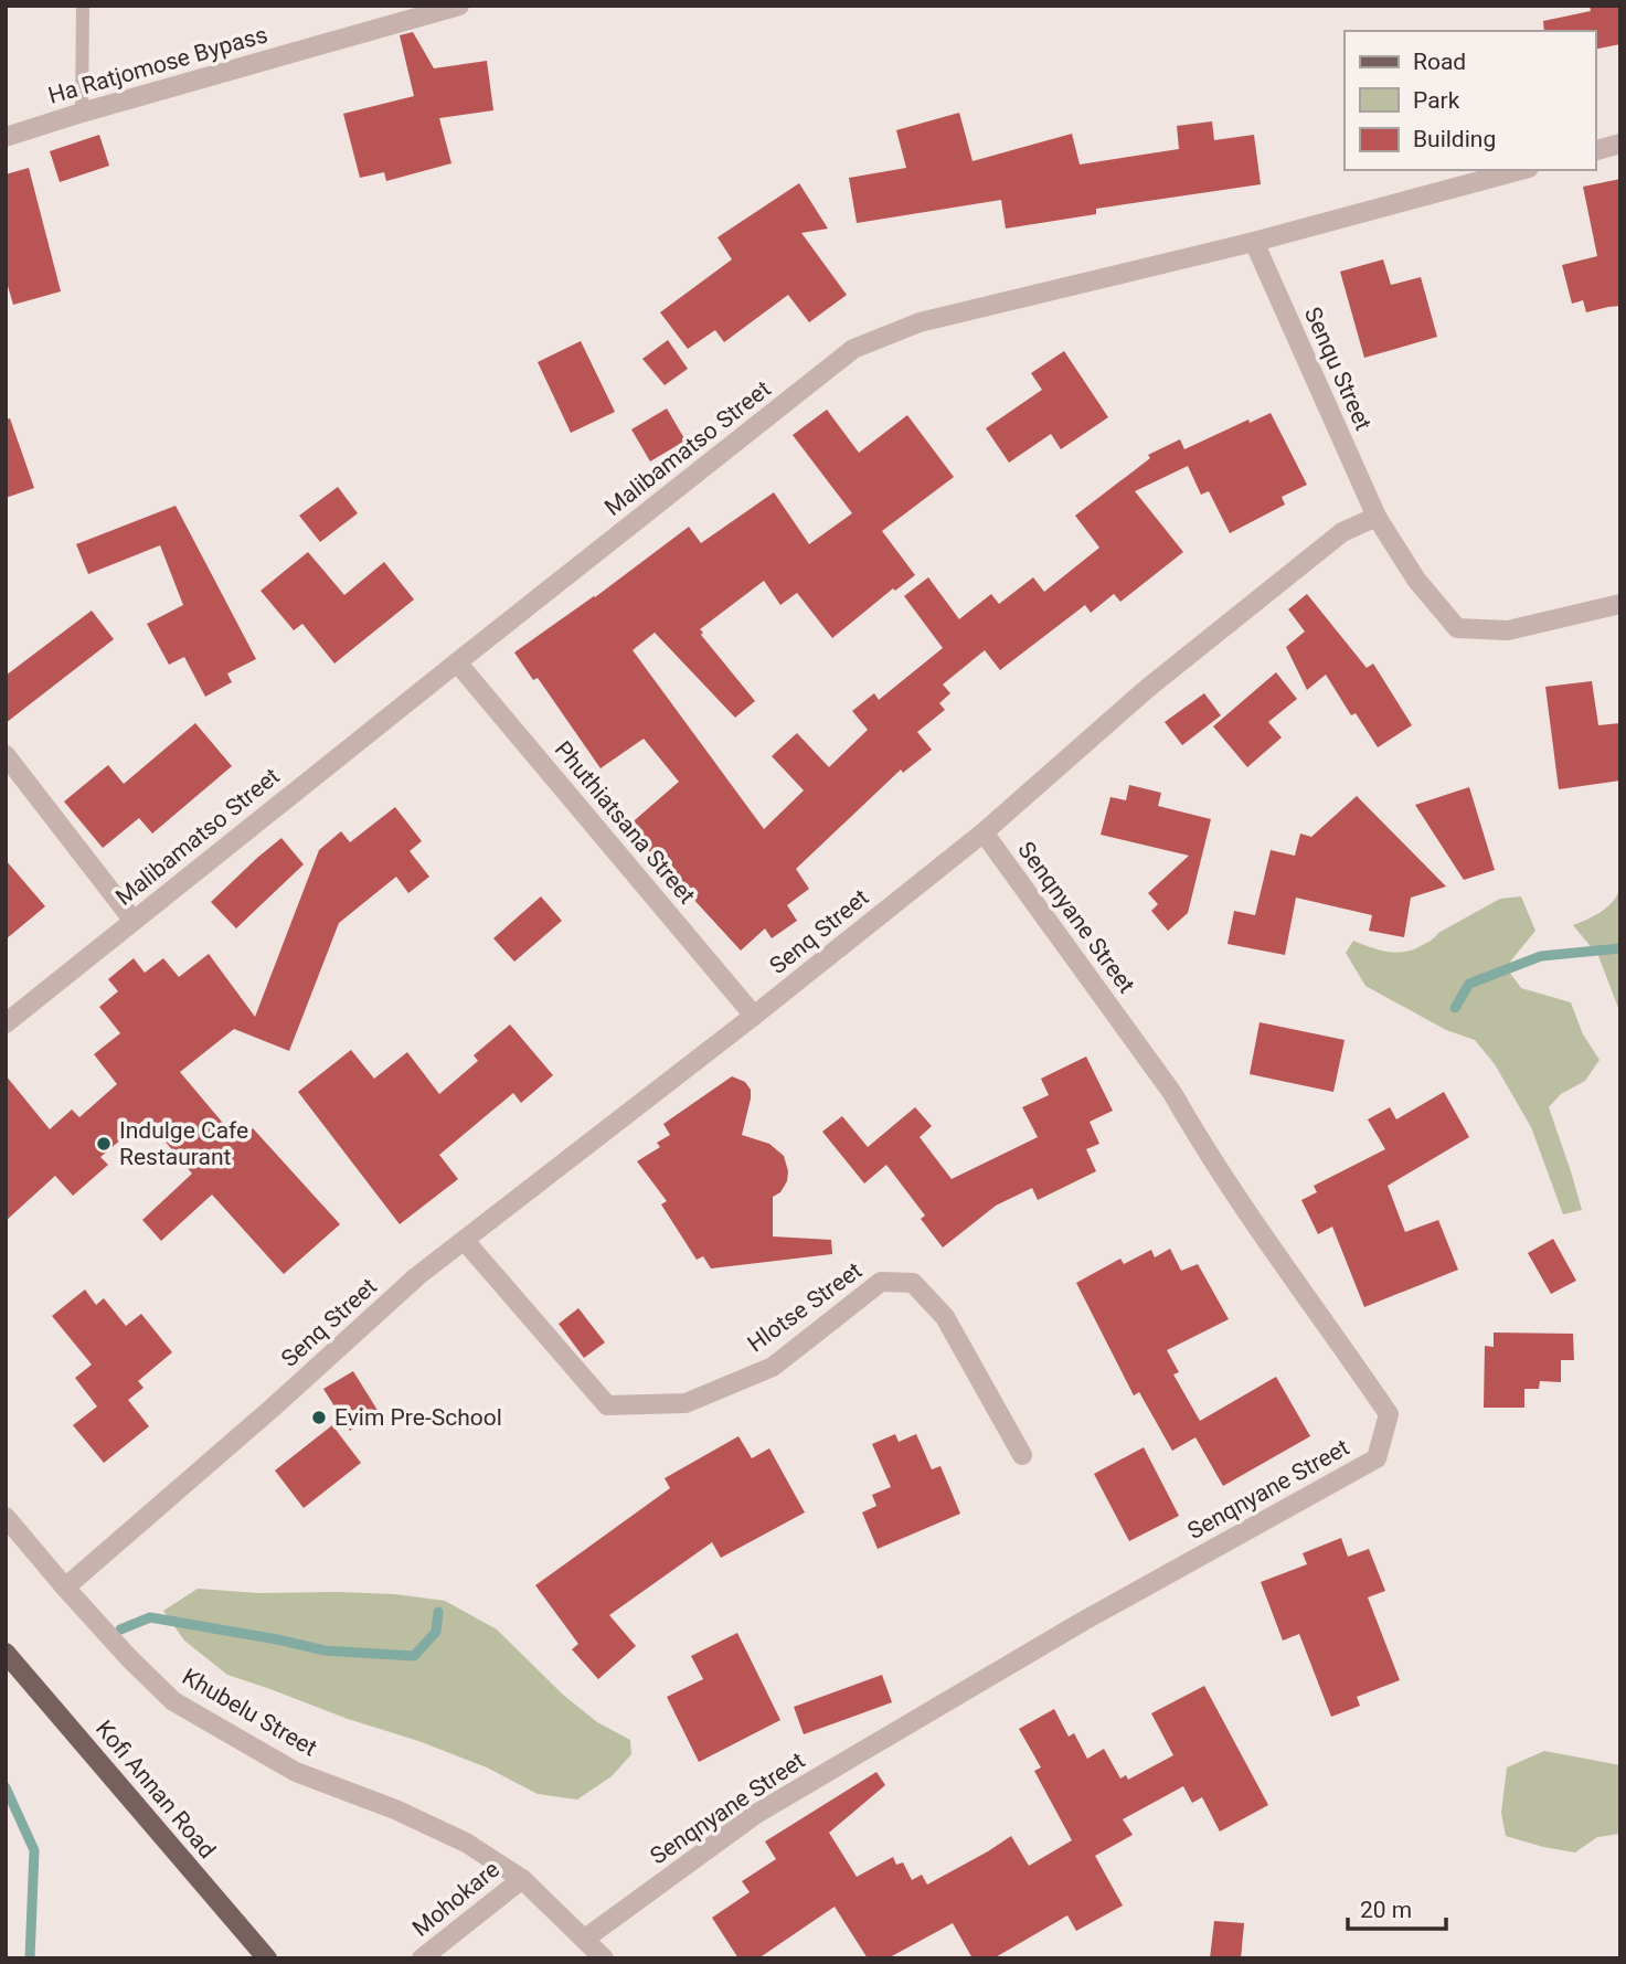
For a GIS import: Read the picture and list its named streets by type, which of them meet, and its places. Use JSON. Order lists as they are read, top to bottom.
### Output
{
  "streets": {
    "main road": ["Kofi Annan Road"],
    "street": [
      "Ha Ratjomose Bypass",
      "Senqu Street",
      "Malibamatso Street",
      "Phuthiatsana Street",
      "Senqnyane Street",
      "Senq Street",
      "Hlotse Street",
      "Khubelu Street",
      "Mohokare"
    ]
  },
  "crossings": [
    ["Senqu Street", "Malibamatso Street"],
    ["Senqu Street", "Senq Street"],
    ["Malibamatso Street", "Phuthiatsana Street"],
    ["Phuthiatsana Street", "Senq Street"],
    ["Senqnyane Street", "Senq Street"],
    ["Senqnyane Street", "Khubelu Street"],
    ["Senq Street", "Hlotse Street"],
    ["Senq Street", "Khubelu Street"],
    ["Khubelu Street", "Mohokare"]
  ],
  "places": ["Indulge Cafe Restaurant", "Evim Pre-School"],
  "legend": ["Road", "Park", "Building"],
  "scale_bar": "20 m"
}
